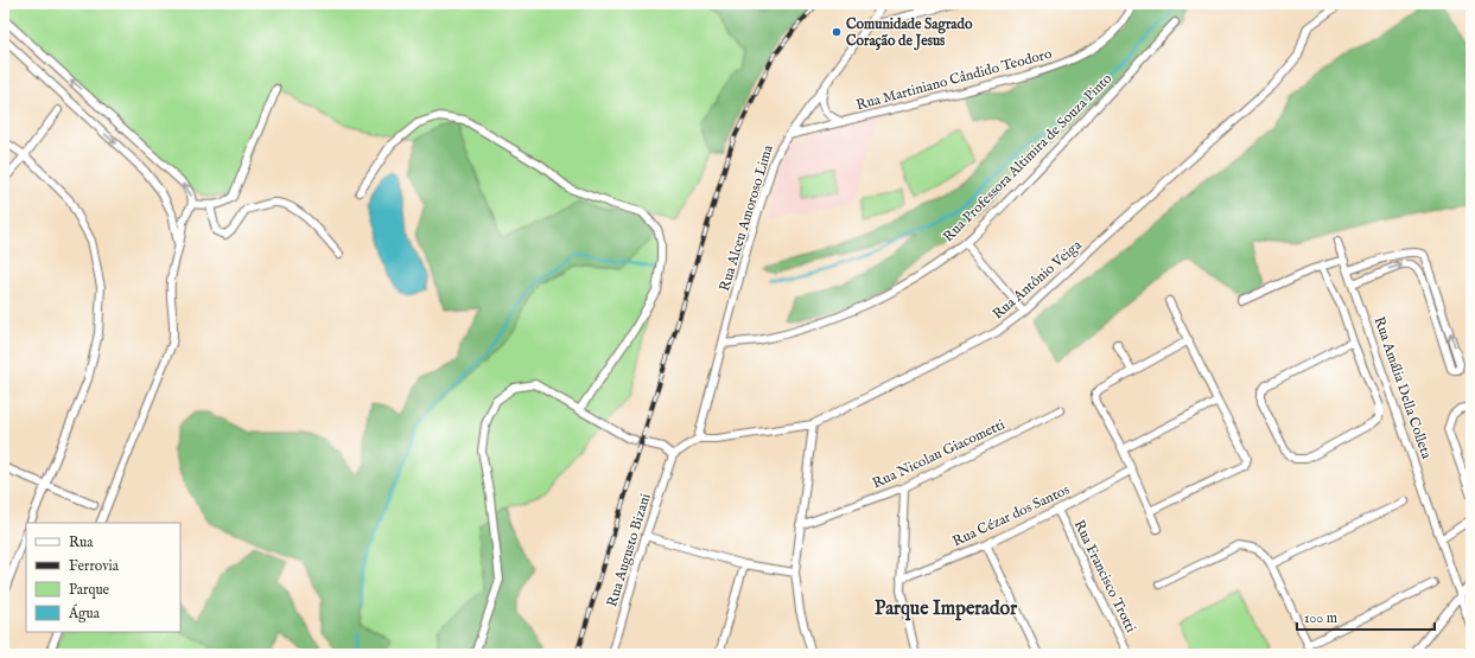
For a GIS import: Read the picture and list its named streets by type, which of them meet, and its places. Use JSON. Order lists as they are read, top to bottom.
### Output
{
  "streets": {
    "street": [
      "Rua Martiniano Cândido Teodoro",
      "Rua Professora Altimira de Souza Pinto",
      "Rua Alceu Amoroso Lima",
      "Rua Antônio Veiga",
      "Rua Amália Della Colleta",
      "Rua Nicolau Giacometti",
      "Rua Cézar dos Santos",
      "Rua Augusto Bizani",
      "Rua Francisco Trotti"
    ]
  },
  "crossings": [
    ["Rua Martiniano Cândido Teodoro", "Rua Alceu Amoroso Lima"],
    ["Rua Professora Altimira de Souza Pinto", "Rua Alceu Amoroso Lima"],
    ["Rua Alceu Amoroso Lima", "Rua Antônio Veiga"],
    ["Rua Cézar dos Santos", "Rua Francisco Trotti"]
  ],
  "districts": ["Parque Imperador"],
  "places": ["Comunidade Sagrado Coração de Jesus"],
  "legend": [
    "Rua",
    "Ferrovia",
    "Parque",
    "Água"
  ],
  "scale_bar": "100 m"
}
